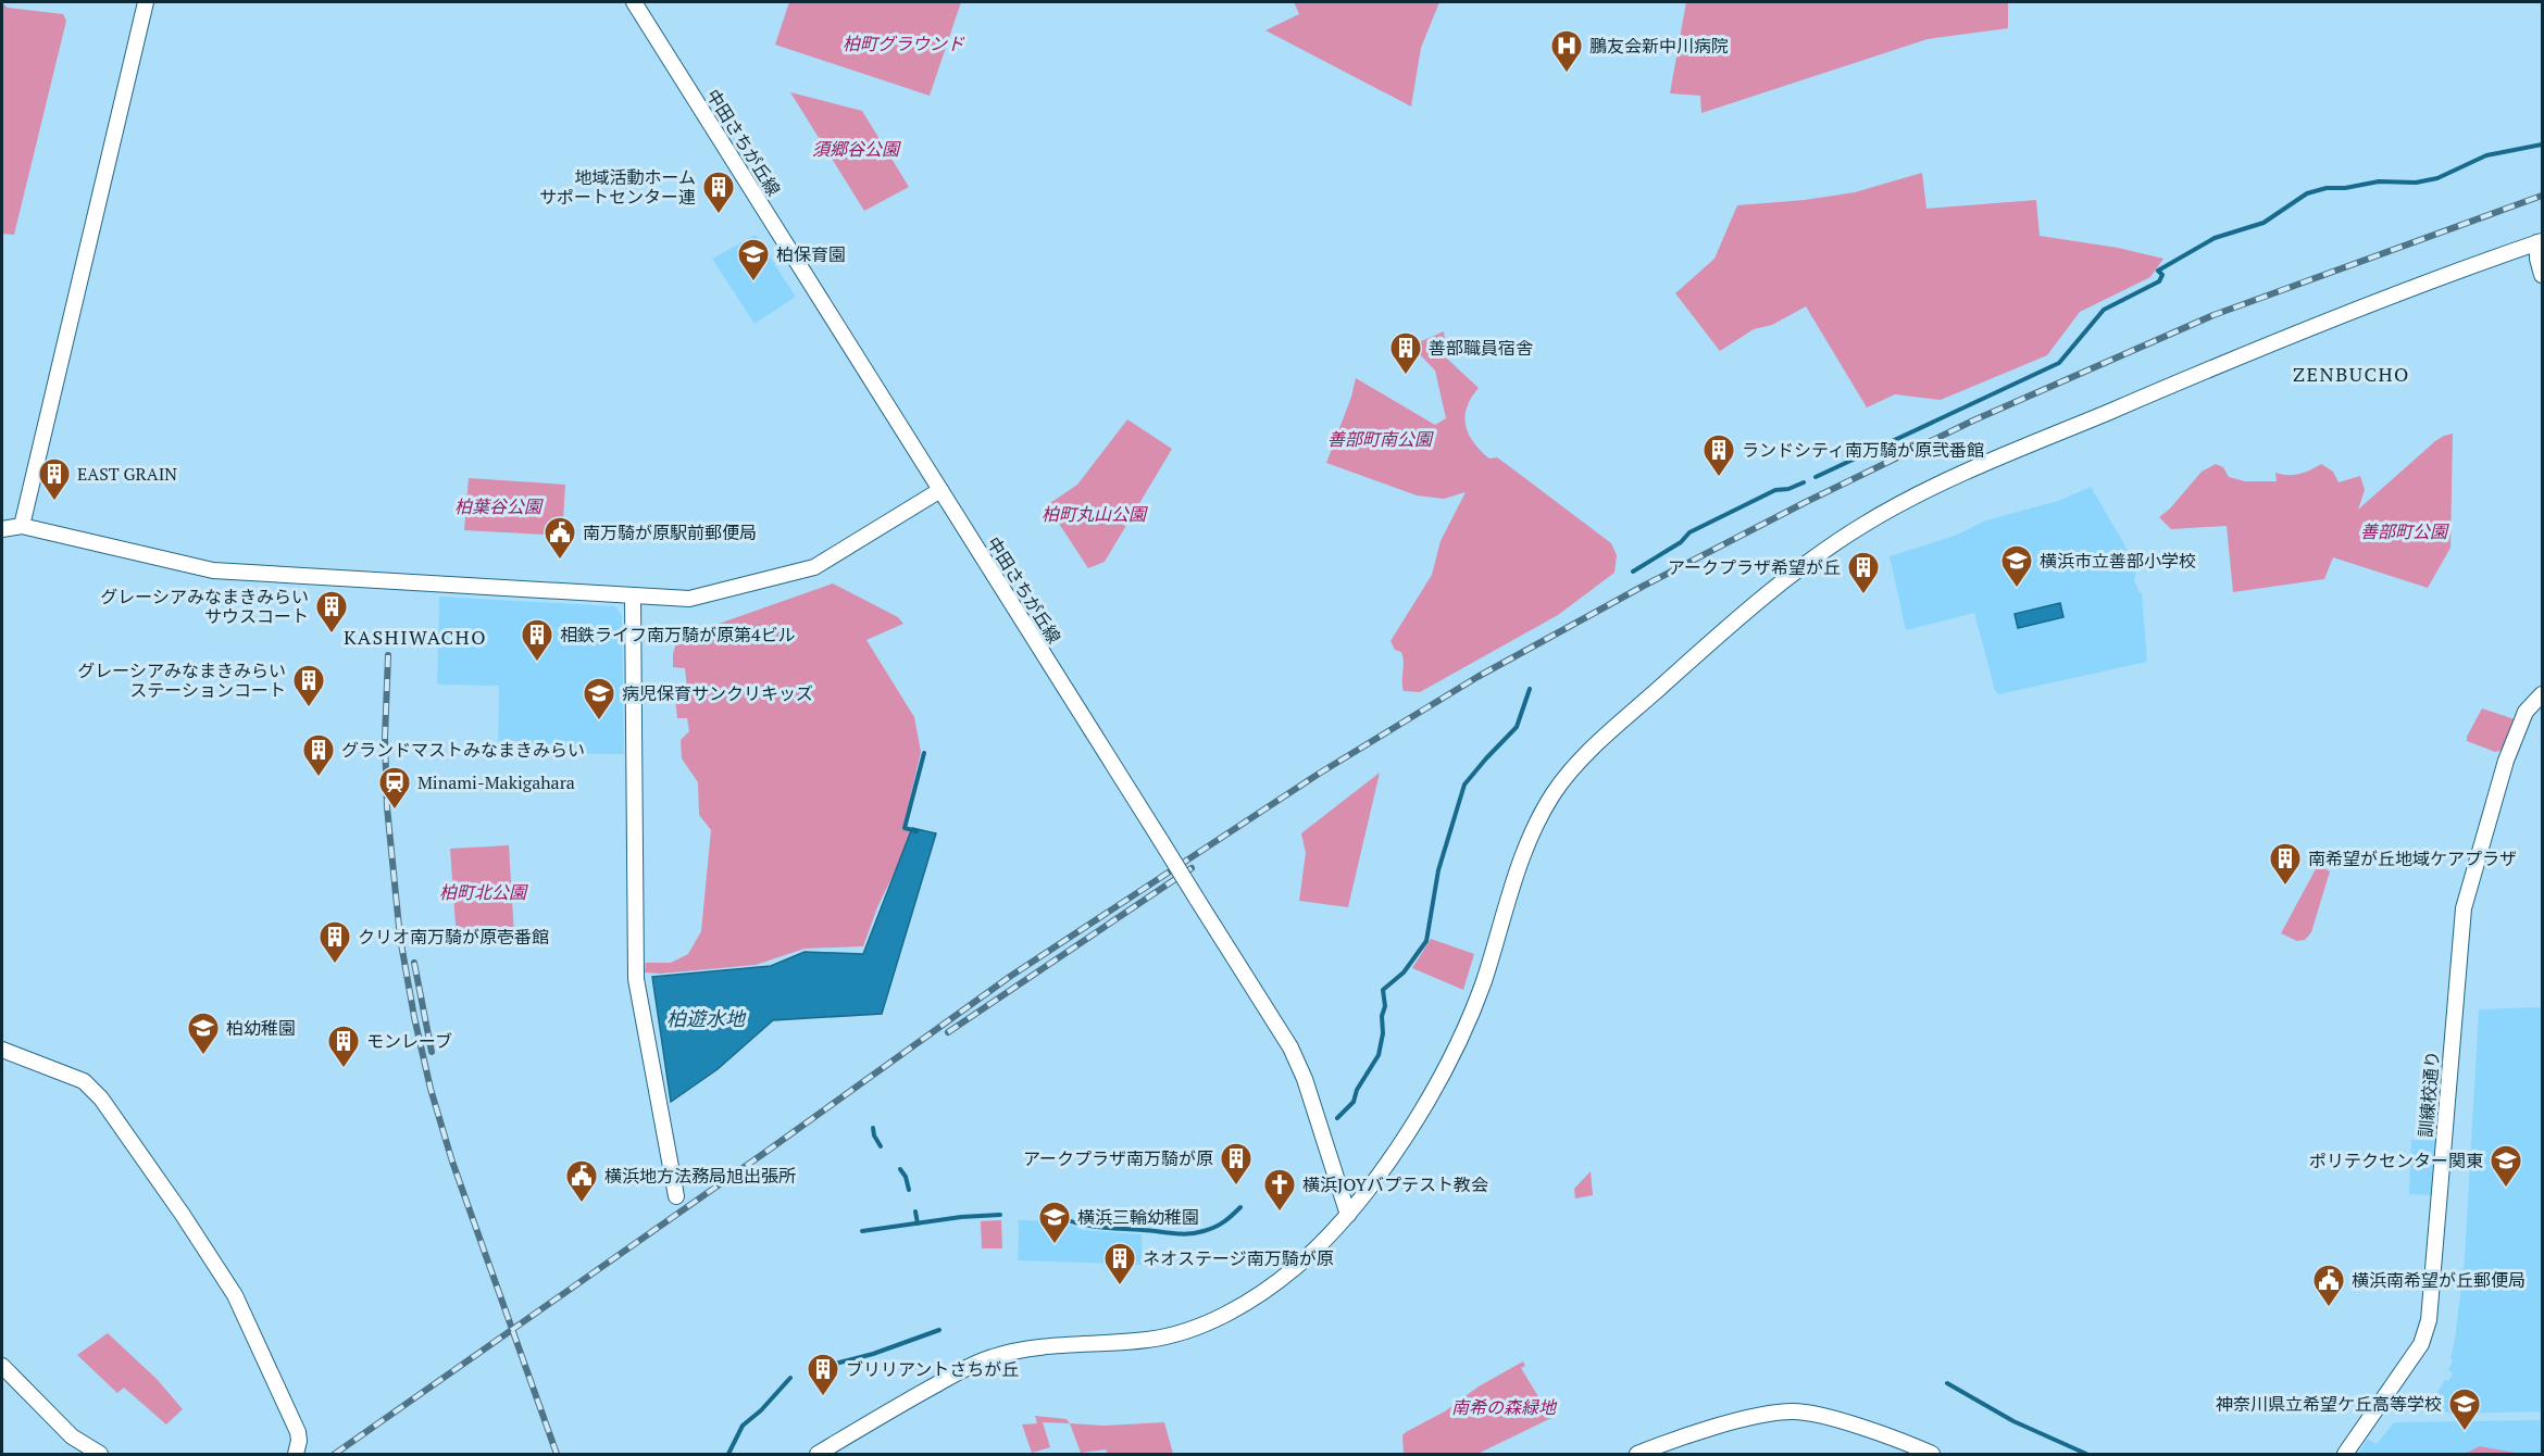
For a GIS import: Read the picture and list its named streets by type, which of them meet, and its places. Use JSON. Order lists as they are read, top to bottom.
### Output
{
  "streets": {
    "street": ["中田さちが丘線", "訓練校通り"]
  },
  "districts": ["ZENBUCHO", "KASHIWACHO"],
  "water": ["柏遊水地"],
  "parks": [
    "柏町グラウンド",
    "須郷谷公園",
    "善部町南公園",
    "柏葉谷公園",
    "柏町丸山公園",
    "善部町公園",
    "柏町北公園",
    "南希の森緑地"
  ],
  "places": {
    "hospital": ["鵬友会新中川病院"],
    "building": [
      "地域活動ホーム サポートセンター連",
      "善部職員宿舎",
      "ランドシティ南万騎が原弐番館",
      "EAST GRAIN",
      "アークプラザ希望が丘",
      "グレーシアみなまきみらい サウスコート",
      "相鉄ライフ南万騎が原第4ビル",
      "グレーシアみなまきみらい ステーションコート",
      "グランドマストみなまきみらい",
      "南希望が丘地域ケアプラザ",
      "クリオ南万騎が原壱番館",
      "モンレーブ",
      "アークプラザ南万騎が原",
      "ネオステージ南万騎が原",
      "ブリリアントさちが丘"
    ],
    "school or university": [
      "柏保育園",
      "横浜市立善部小学校",
      "病児保育サンクリキッズ",
      "柏幼稚園",
      "ポリテクセンター関東",
      "横浜三輪幼稚園",
      "神奈川県立希望ケ丘高等学校"
    ],
    "public building": ["南万騎が原駅前郵便局", "横浜地方法務局旭出張所", "横浜南希望が丘郵便局"],
    "station": ["Minami-Makigahara"],
    "church": ["横浜JOYバプテスト教会"]
  }
}
